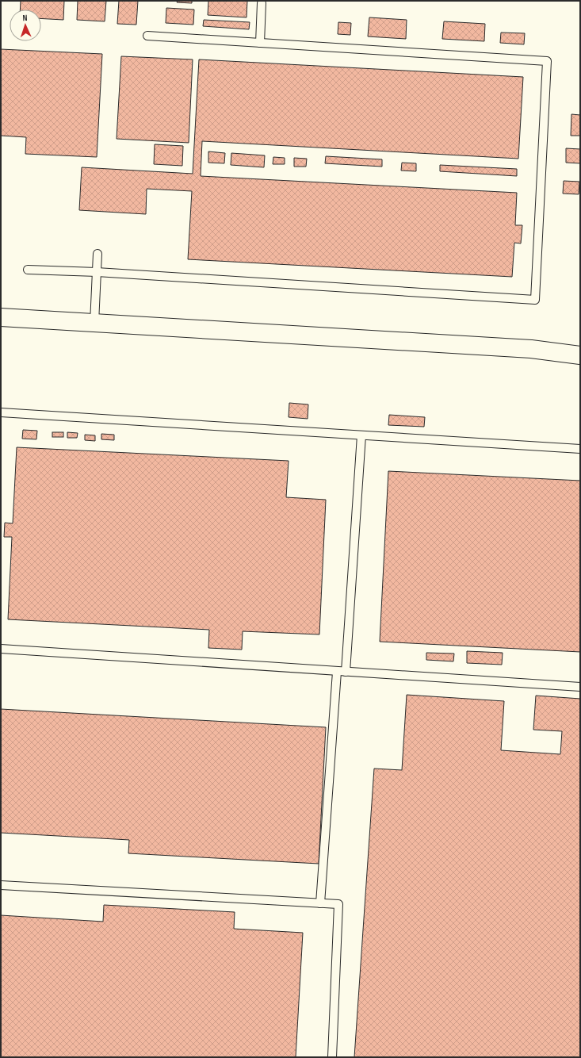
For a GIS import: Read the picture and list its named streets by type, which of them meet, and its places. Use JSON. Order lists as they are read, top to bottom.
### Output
{
  "north": "top"
}
